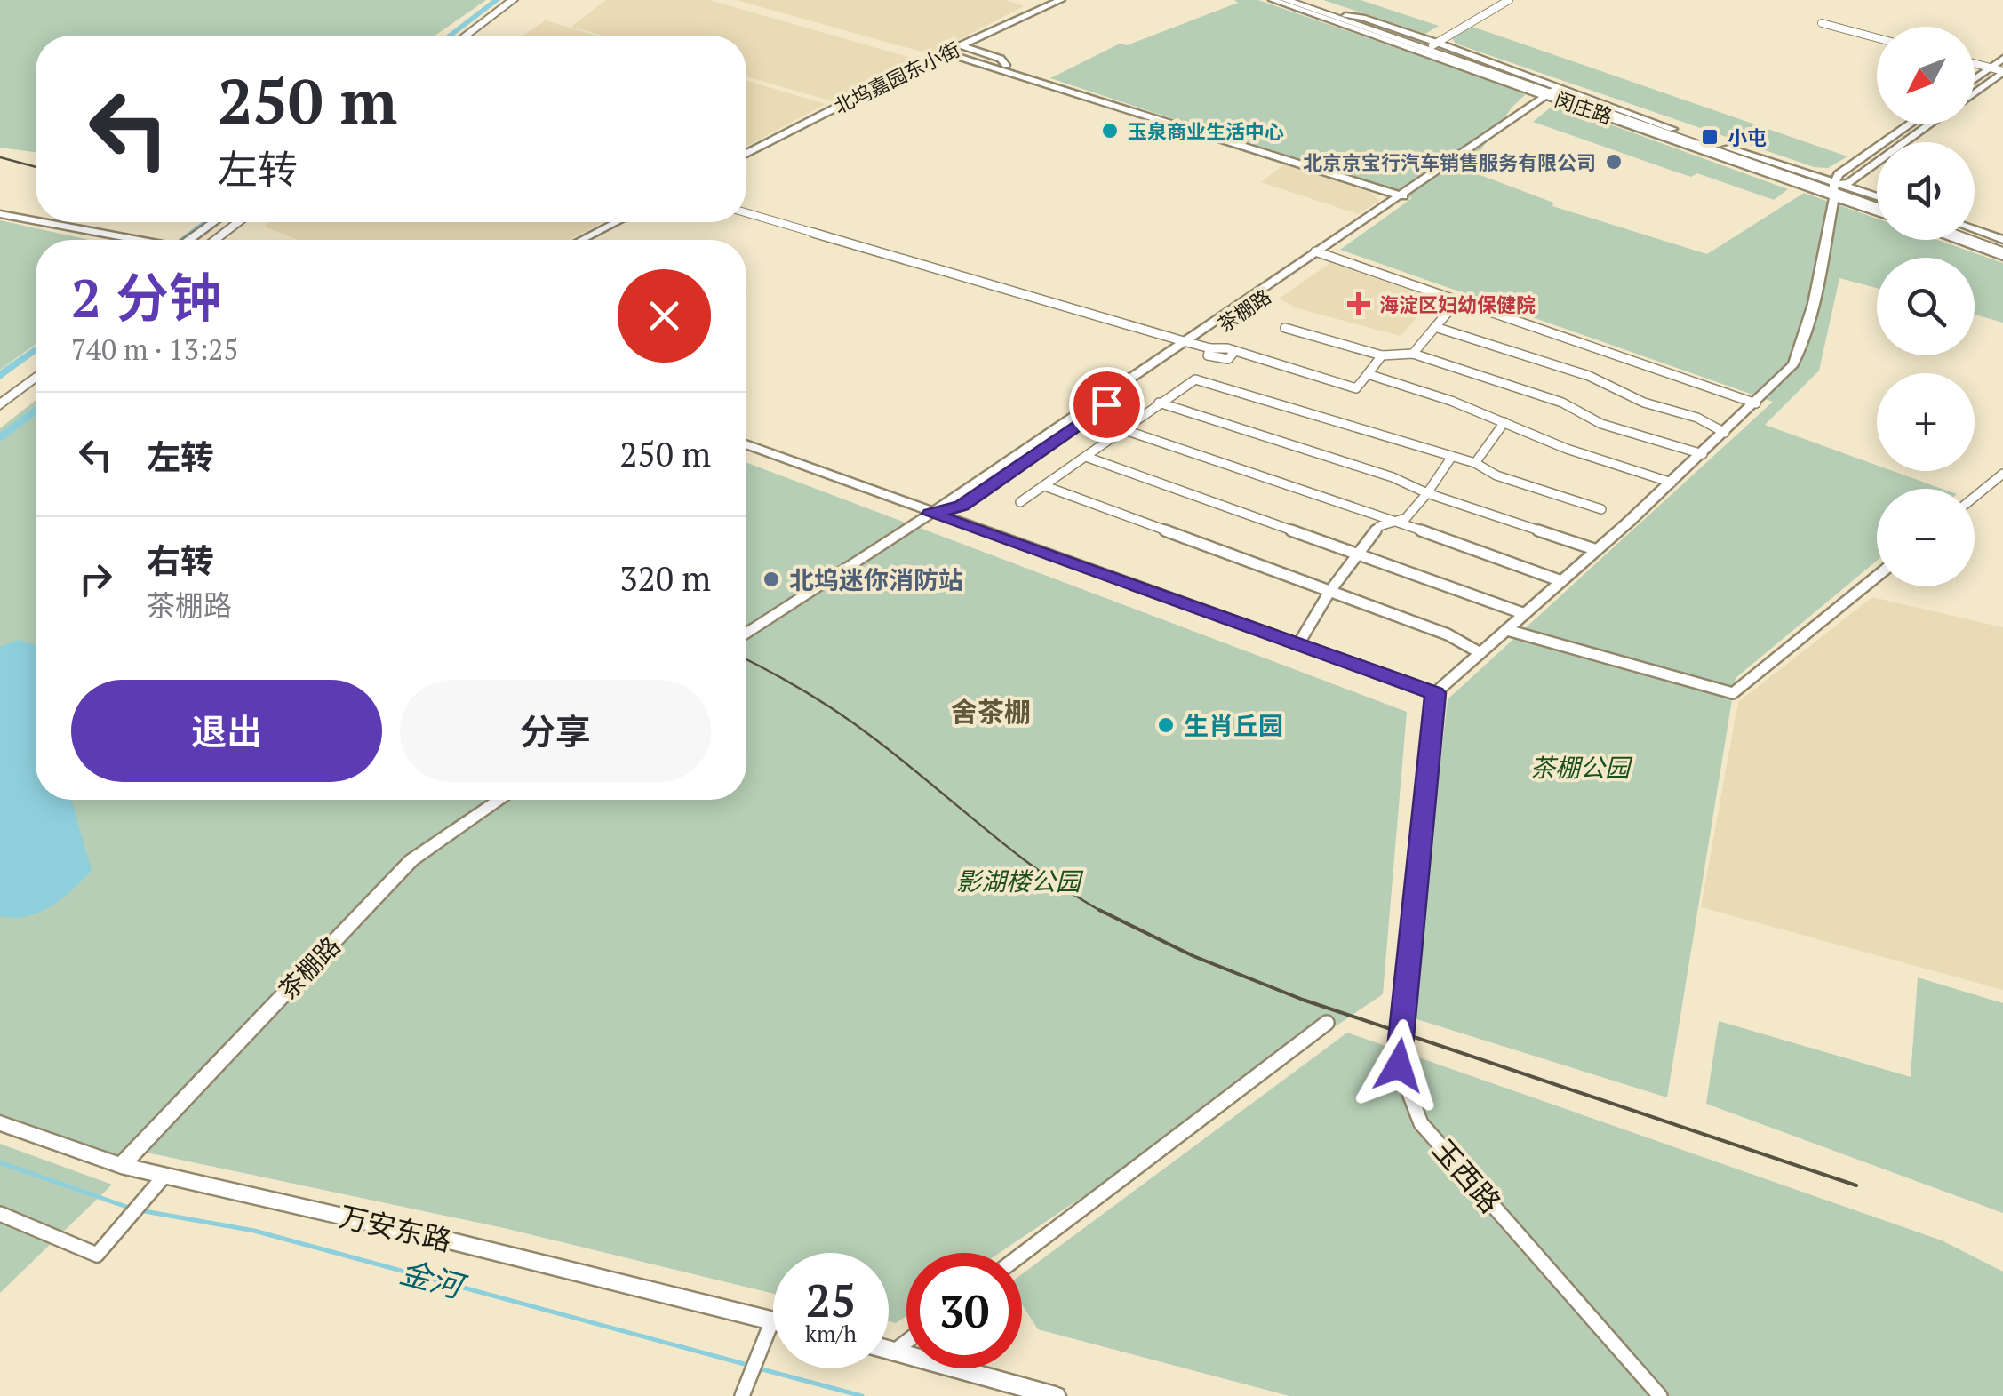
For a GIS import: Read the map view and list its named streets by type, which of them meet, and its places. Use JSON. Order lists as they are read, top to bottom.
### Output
{
  "streets": {
    "main road": ["闵庄路"],
    "street": [
      "北坞嘉园东小街",
      "茶棚路",
      "玉西路",
      "万安东路"
    ]
  },
  "crossings": [
    ["闵庄路", "茶棚路"],
    ["茶棚路", "万安东路"]
  ],
  "districts": ["舍茶棚"],
  "water": ["金河"],
  "parks": ["茶棚公园", "影湖楼公园"],
  "places": {
    "other": [
      "玉泉商业生活中心",
      "北京京宝行汽车销售服务有限公司",
      "北坞迷你消防站",
      "生肖丘园"
    ],
    "transit": ["小屯"],
    "health": ["海淀区妇幼保健院"]
  },
  "north": "bottom left",
  "page": {
    "map_buttons": ["+", "−"],
    "turn": ["250 m", "左转"],
    "heading": ["2 分钟", "740 m · 13:25"],
    "list": [
      {
        "name": "左转",
        "value": "250 m"
      },
      {
        "name": "右转",
        "note": "茶棚路",
        "value": "320 m"
      }
    ],
    "buttons": ["退出", "分享"],
    "speed": "25 km/h",
    "limit": "30"
  }
}
